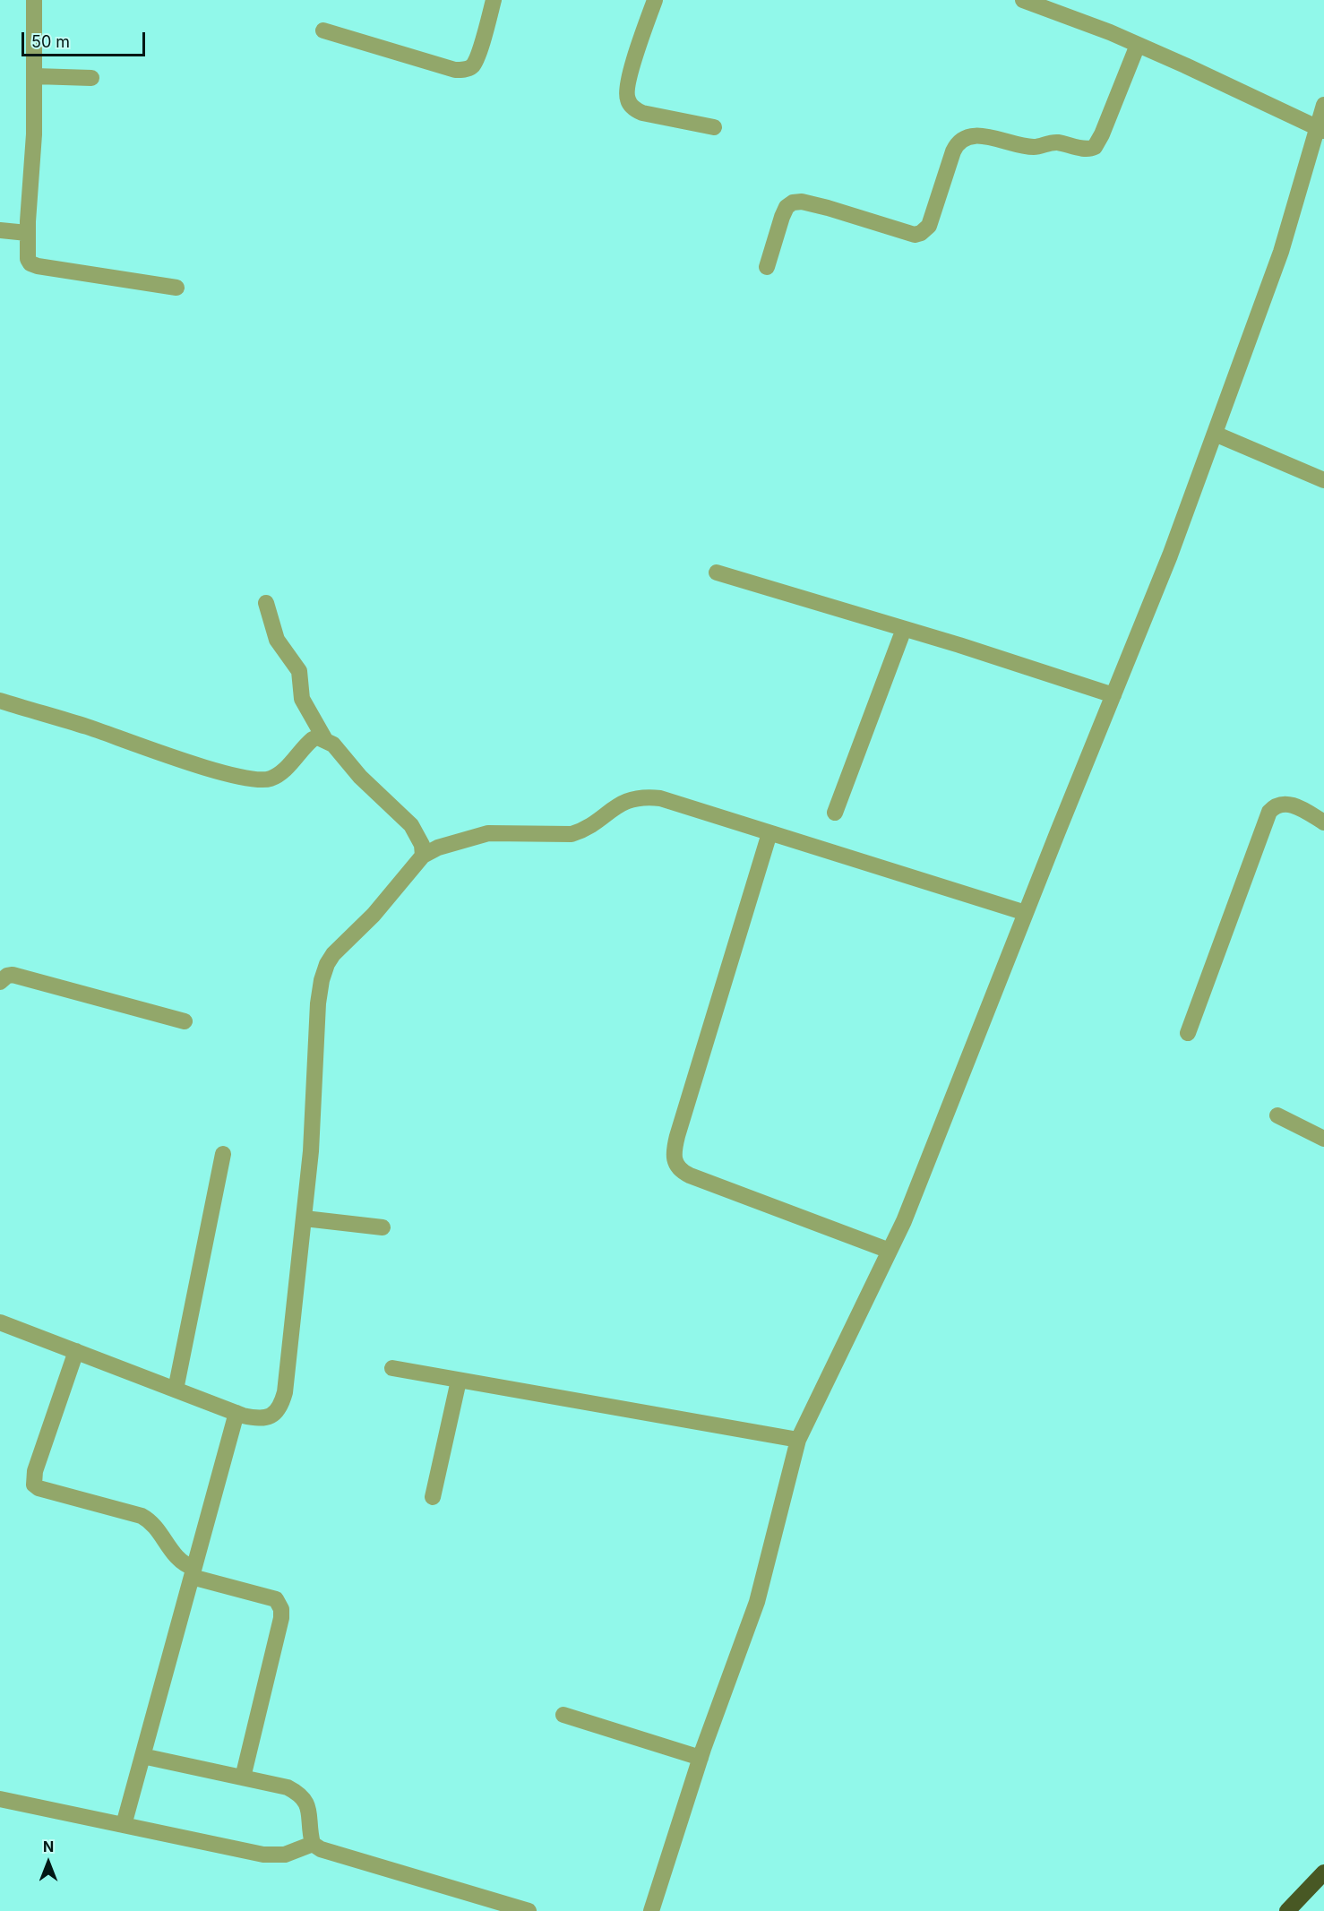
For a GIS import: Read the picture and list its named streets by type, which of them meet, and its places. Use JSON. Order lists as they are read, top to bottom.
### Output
{
  "scale_bar": "50 m",
  "north": "top"
}
